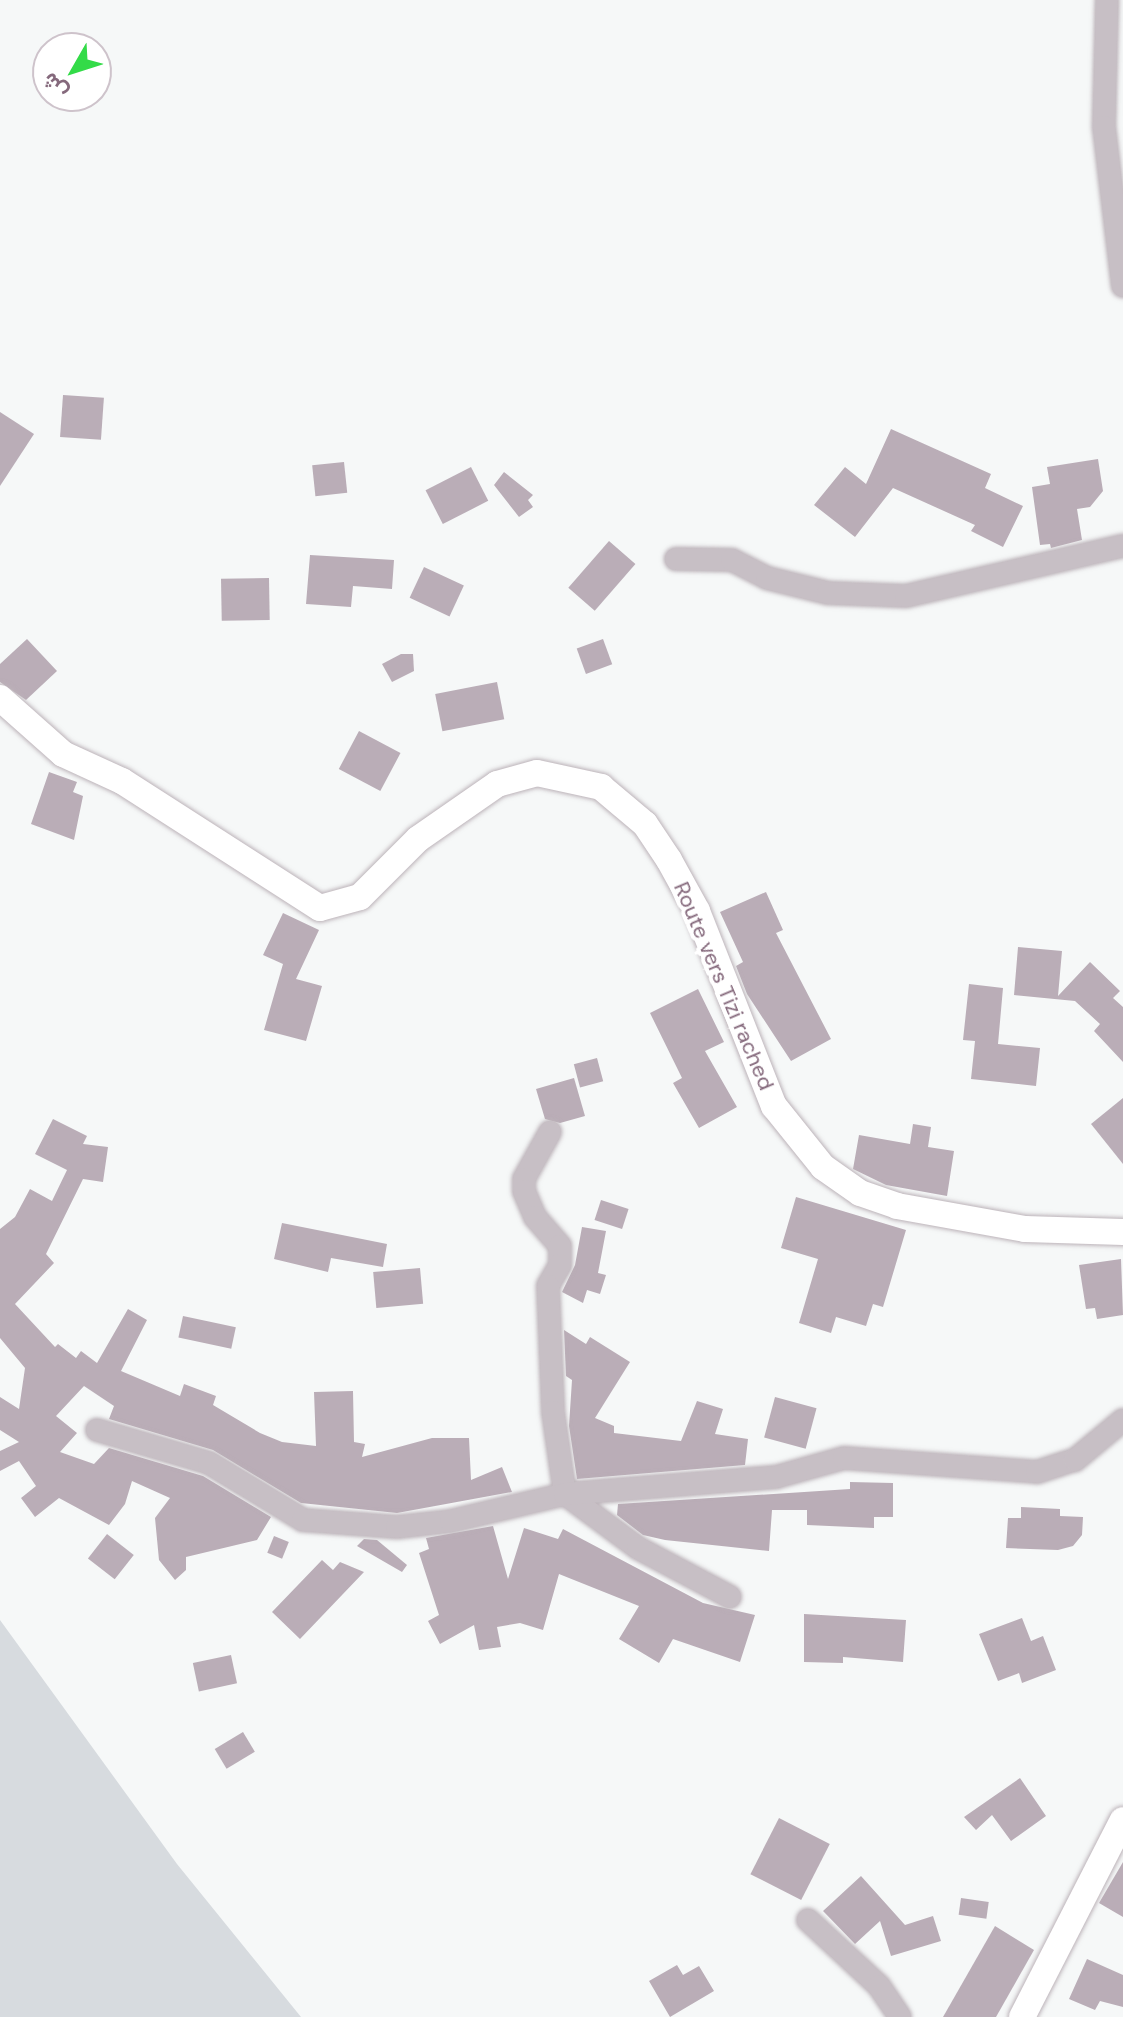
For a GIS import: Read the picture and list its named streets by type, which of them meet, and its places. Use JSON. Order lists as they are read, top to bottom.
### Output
{
  "streets": {
    "main road": ["Route vers Tizi rached"]
  },
  "north": "bottom left"
}
